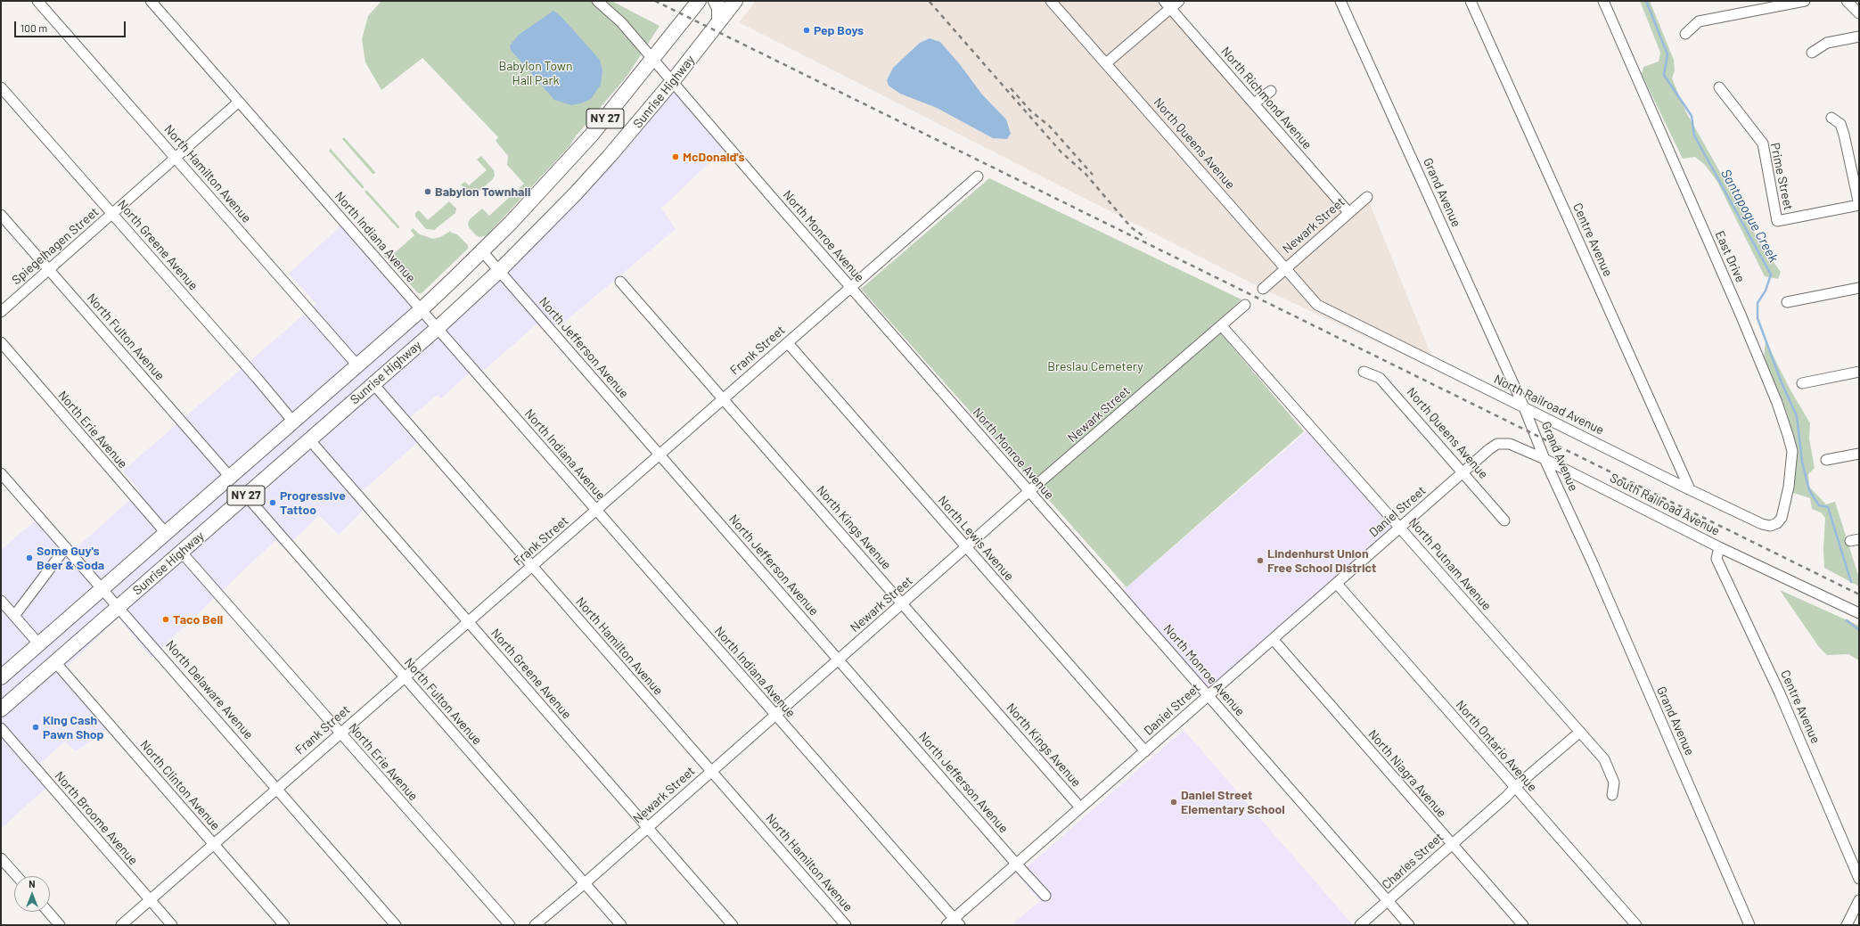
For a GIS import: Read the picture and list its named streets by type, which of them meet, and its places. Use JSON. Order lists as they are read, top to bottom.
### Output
{
  "streets": {
    "highway": ["Sunrise Highway", "NY 27"],
    "street": [
      "North Richmond Avenue",
      "North Queens Avenue",
      "North Hamilton Avenue",
      "Prime Street",
      "Grand Avenue",
      "Newark Street",
      "North Monroe Avenue",
      "North Indiana Avenue",
      "Centre Avenue",
      "North Greene Avenue",
      "Spiegelhagen Street",
      "East Drive",
      "North Fulton Avenue",
      "North Jefferson Avenue",
      "Frank Street",
      "North Railroad Avenue",
      "North Erie Avenue",
      "South Railroad Avenue",
      "Daniel Street",
      "North Kings Avenue",
      "North Lewis Avenue",
      "North Putnam Avenue",
      "North Delaware Avenue",
      "North Ontario Avenue",
      "North Niagra Avenue",
      "North Clinton Avenue",
      "North Broome Avenue",
      "Charles Street"
    ]
  },
  "crossings": [
    ["Sunrise Highway", "North Hamilton Avenue"],
    ["Sunrise Highway", "North Monroe Avenue"],
    ["Sunrise Highway", "North Indiana Avenue"],
    ["Sunrise Highway", "North Greene Avenue"],
    ["Sunrise Highway", "North Fulton Avenue"],
    ["Sunrise Highway", "North Jefferson Avenue"],
    ["Sunrise Highway", "North Erie Avenue"],
    ["Sunrise Highway", "North Delaware Avenue"],
    ["Sunrise Highway", "North Clinton Avenue"],
    ["North Richmond Avenue", "Newark Street"],
    ["North Queens Avenue", "Newark Street"],
    ["North Queens Avenue", "North Railroad Avenue"],
    ["North Queens Avenue", "South Railroad Avenue"],
    ["North Queens Avenue", "Daniel Street"],
    ["North Hamilton Avenue", "Newark Street"],
    ["North Hamilton Avenue", "Spiegelhagen Street"],
    ["North Hamilton Avenue", "Frank Street"],
    ["Grand Avenue", "North Railroad Avenue"],
    ["Grand Avenue", "South Railroad Avenue"],
    ["Newark Street", "North Monroe Avenue"],
    ["Newark Street", "North Indiana Avenue"],
    ["Newark Street", "North Greene Avenue"],
    ["Newark Street", "North Fulton Avenue"],
    ["Newark Street", "North Jefferson Avenue"],
    ["Newark Street", "North Kings Avenue"],
    ["Newark Street", "North Lewis Avenue"],
    ["Newark Street", "North Putnam Avenue"],
    ["North Monroe Avenue", "Frank Street"],
    ["North Monroe Avenue", "Daniel Street"],
    ["North Monroe Avenue", "Charles Street"],
    ["North Indiana Avenue", "Spiegelhagen Street"],
    ["North Indiana Avenue", "Frank Street"],
    ["North Indiana Avenue", "Daniel Street"],
    ["Centre Avenue", "North Railroad Avenue"],
    ["Centre Avenue", "South Railroad Avenue"],
    ["North Greene Avenue", "Spiegelhagen Street"],
    ["North Greene Avenue", "Frank Street"],
    ["Spiegelhagen Street", "North Fulton Avenue"],
    ["East Drive", "North Railroad Avenue"],
    ["North Fulton Avenue", "Frank Street"],
    ["North Jefferson Avenue", "Frank Street"],
    ["North Jefferson Avenue", "Daniel Street"],
    ["Frank Street", "North Erie Avenue"],
    ["Frank Street", "North Kings Avenue"],
    ["Frank Street", "North Lewis Avenue"],
    ["Frank Street", "North Delaware Avenue"],
    ["Frank Street", "North Clinton Avenue"],
    ["Frank Street", "North Broome Avenue"],
    ["South Railroad Avenue", "Daniel Street"],
    ["Daniel Street", "North Kings Avenue"],
    ["Daniel Street", "North Lewis Avenue"],
    ["Daniel Street", "North Putnam Avenue"],
    ["Daniel Street", "North Ontario Avenue"],
    ["Daniel Street", "North Niagra Avenue"],
    ["North Putnam Avenue", "Charles Street"],
    ["North Ontario Avenue", "Charles Street"],
    ["North Niagra Avenue", "Charles Street"]
  ],
  "water": ["Santapogue Creek"],
  "parks": ["Babylon Town Hall Park", "Breslau Cemetery"],
  "places": [
    "Pep Boys",
    "McDonald's",
    "Babylon Townhall",
    "Progressive Tattoo",
    "Some Guy's Beer & Soda",
    "Lindenhurst Union Free School District",
    "Taco Bell",
    "King Cash Pawn Shop",
    "Daniel Street Elementary School"
  ],
  "scale_bar": "100 m",
  "north": "top"
}
